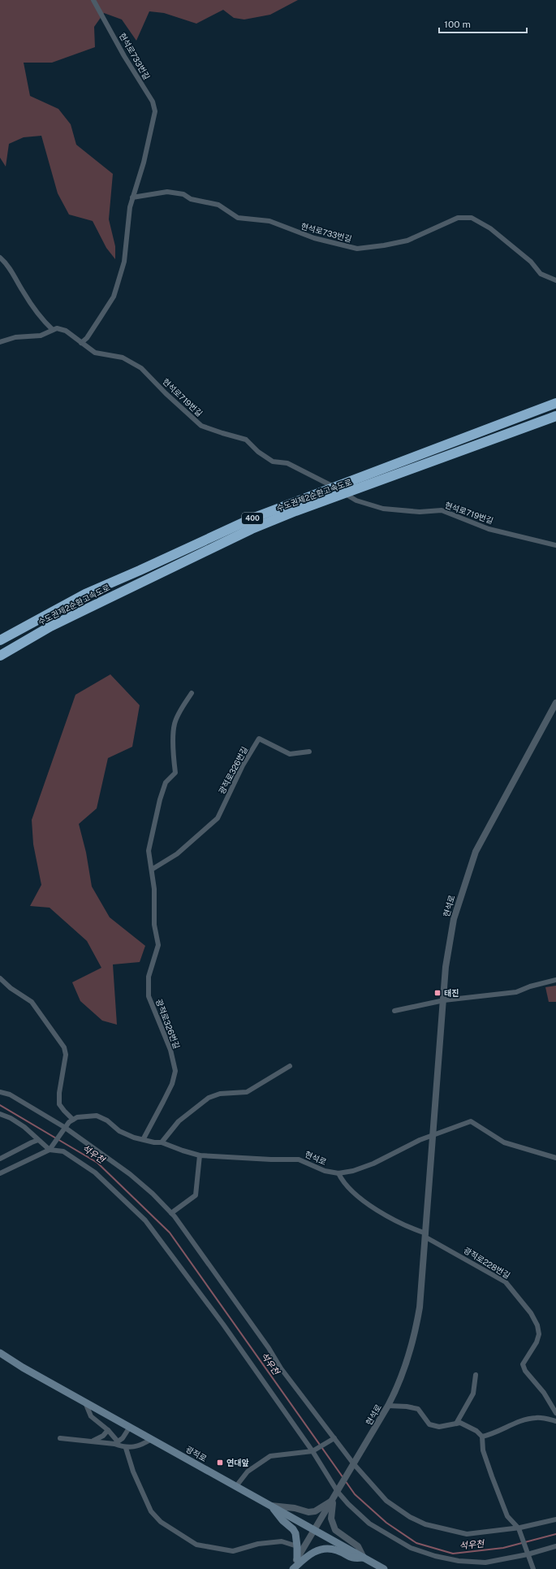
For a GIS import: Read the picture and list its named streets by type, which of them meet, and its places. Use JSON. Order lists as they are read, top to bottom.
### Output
{
  "streets": {
    "highway": ["수도권제2순환고속도로", "400"],
    "main road": ["광적로"],
    "street": [
      "현석로733번길",
      "현석로719번길",
      "광적로326번길",
      "현석로",
      "광적로228번길"
    ]
  },
  "crossings": [
    ["현석로733번길", "현석로719번길"],
    ["현석로", "광적로228번길"]
  ],
  "water": ["석우천"],
  "places": {
    "transit": ["태진", "연대앞"]
  },
  "scale_bar": "100 m"
}
